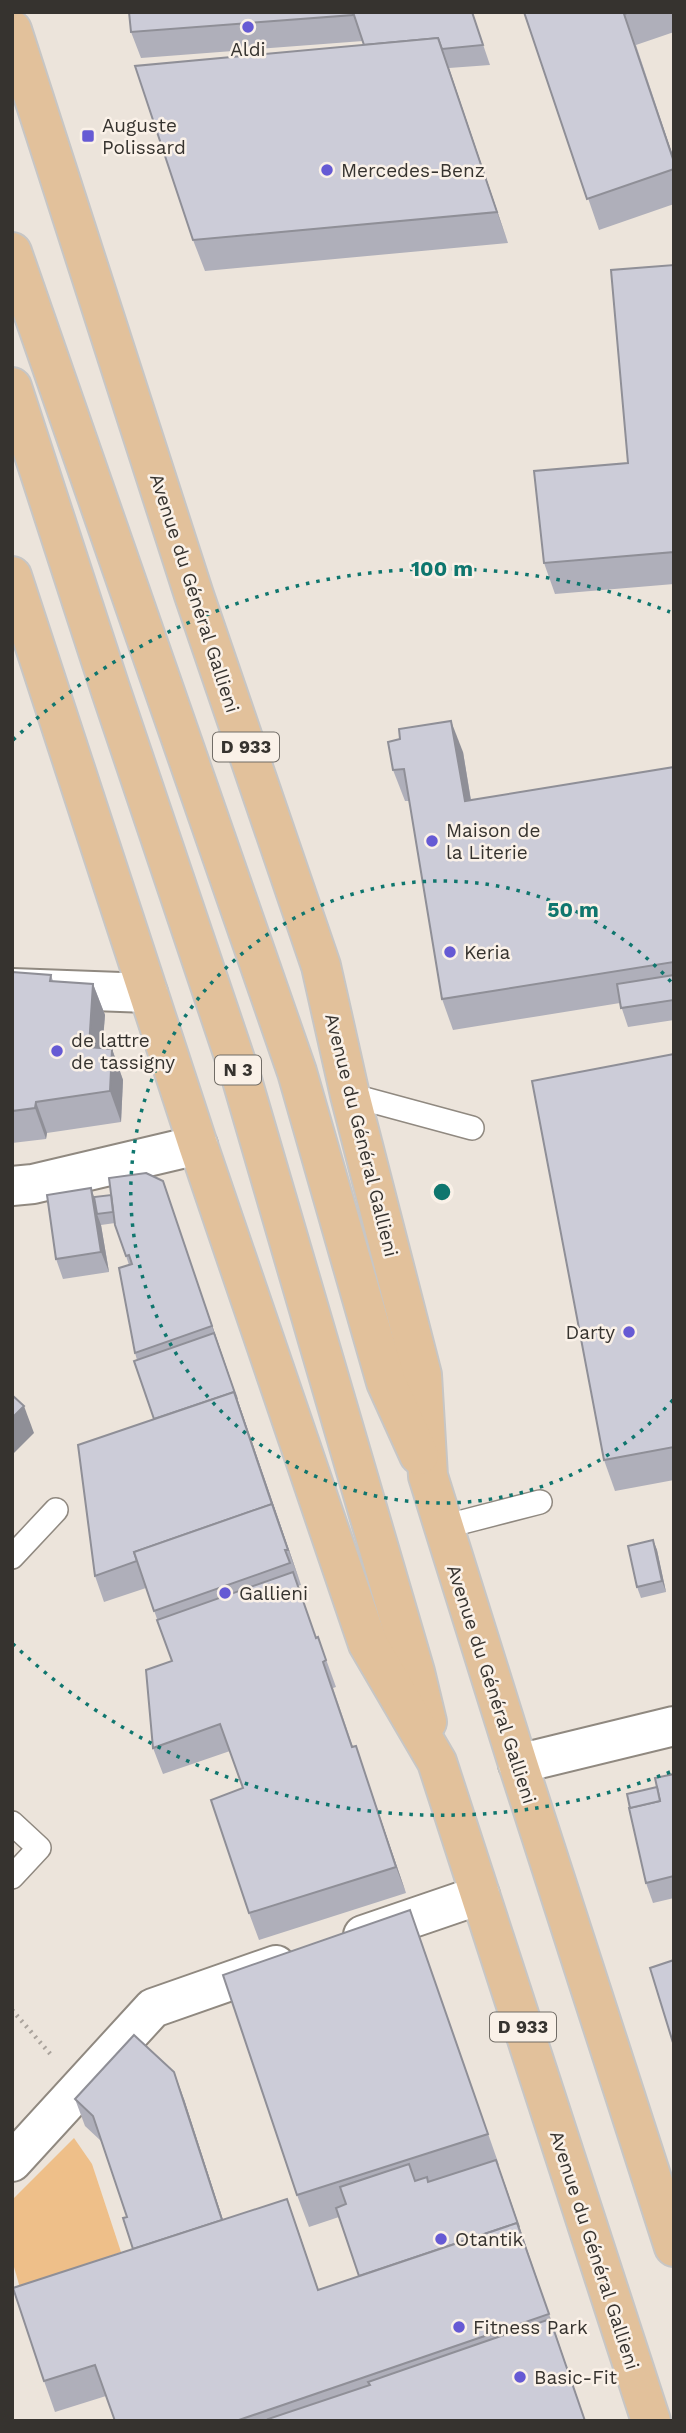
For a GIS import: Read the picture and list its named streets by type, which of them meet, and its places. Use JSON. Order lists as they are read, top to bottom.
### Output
{
  "streets": {
    "main road": ["Avenue du Général Gallieni", "D 933", "N 3"]
  },
  "crossings": [
    ["Avenue du Général Gallieni", "N 3"]
  ],
  "places": {
    "other": [
      "Aldi",
      "Mercedes-Benz",
      "Maison de la Literie",
      "Keria",
      "de lattre de tassigny",
      "Darty",
      "Gallieni",
      "Otantik",
      "Fitness Park",
      "Basic-Fit"
    ],
    "transit": ["Auguste Polissard"]
  },
  "rings": ["100 m", "50 m"]
}
